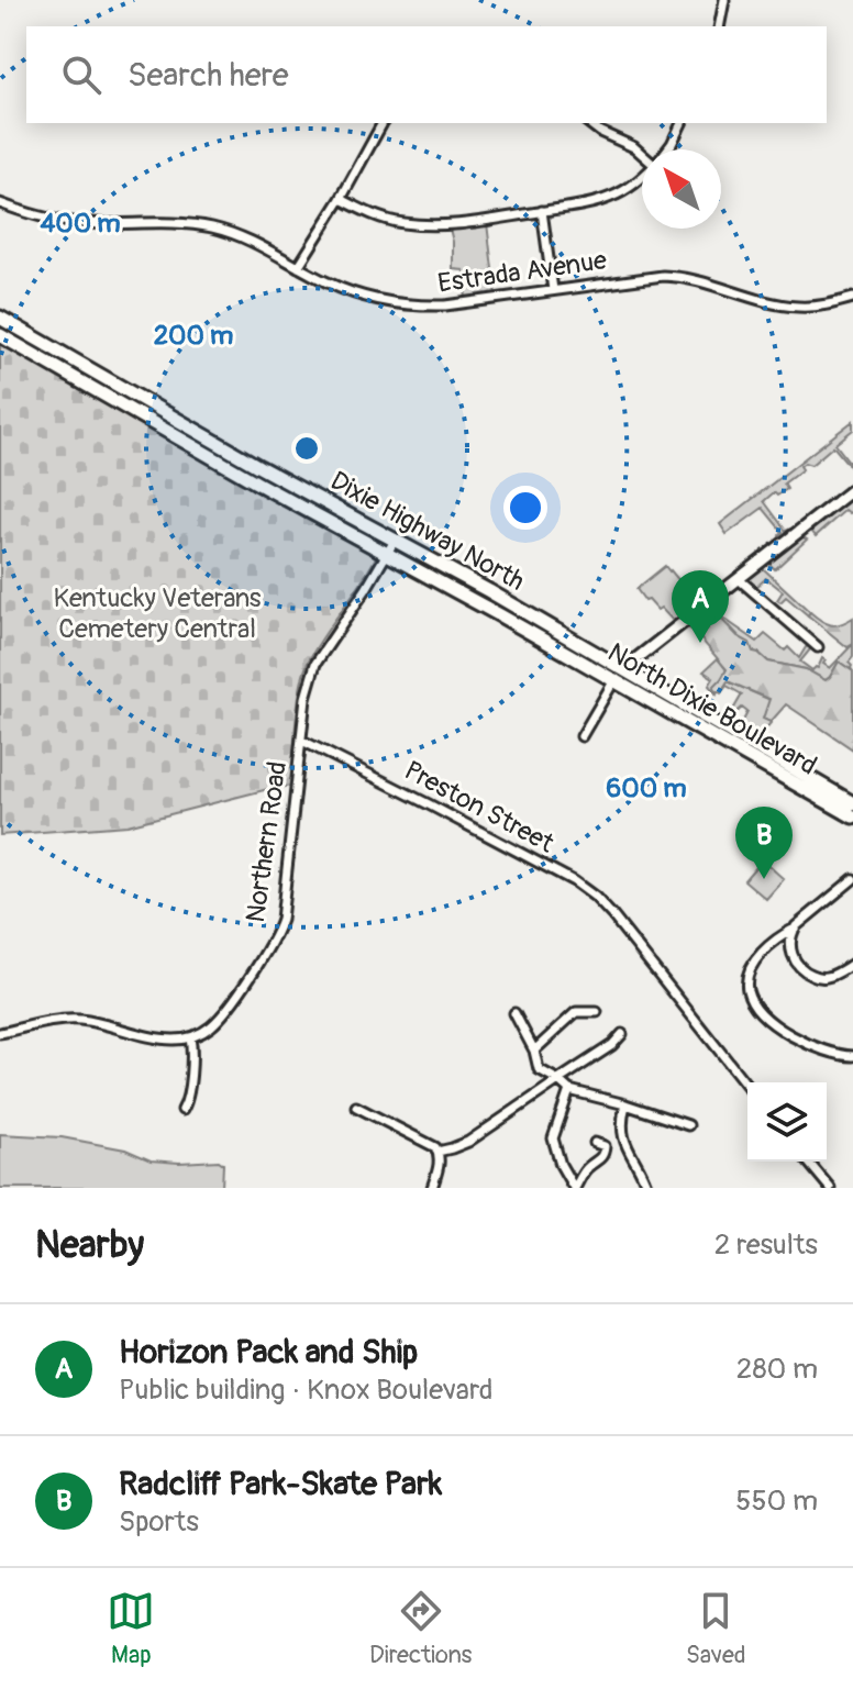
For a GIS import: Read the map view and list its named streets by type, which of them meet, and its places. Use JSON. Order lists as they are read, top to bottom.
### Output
{
  "streets": {
    "highway": ["Dixie Highway North", "North Dixie Boulevard"],
    "street": ["Estrada Avenue", "Preston Street", "Northern Road"]
  },
  "crossings": [
    ["Dixie Highway North", "North Dixie Boulevard"],
    ["Preston Street", "Northern Road"]
  ],
  "parks": ["Kentucky Veterans Cemetery Central"],
  "north": "top left",
  "page": {
    "search": "Search here",
    "pins": ["A", "B"],
    "heading": ["Nearby", "2 results"],
    "list": [
      {
        "mark": "A",
        "name": "Horizon Pack and Ship",
        "note": "Public building · Knox Boulevard",
        "value": "280 m"
      },
      {
        "mark": "B",
        "name": "Radcliff Park-Skate Park",
        "note": "Sports",
        "value": "550 m"
      }
    ],
    "nav": ["Map", "Directions", "Saved"]
  },
  "rings": ["400 m", "200 m", "600 m"]
}
